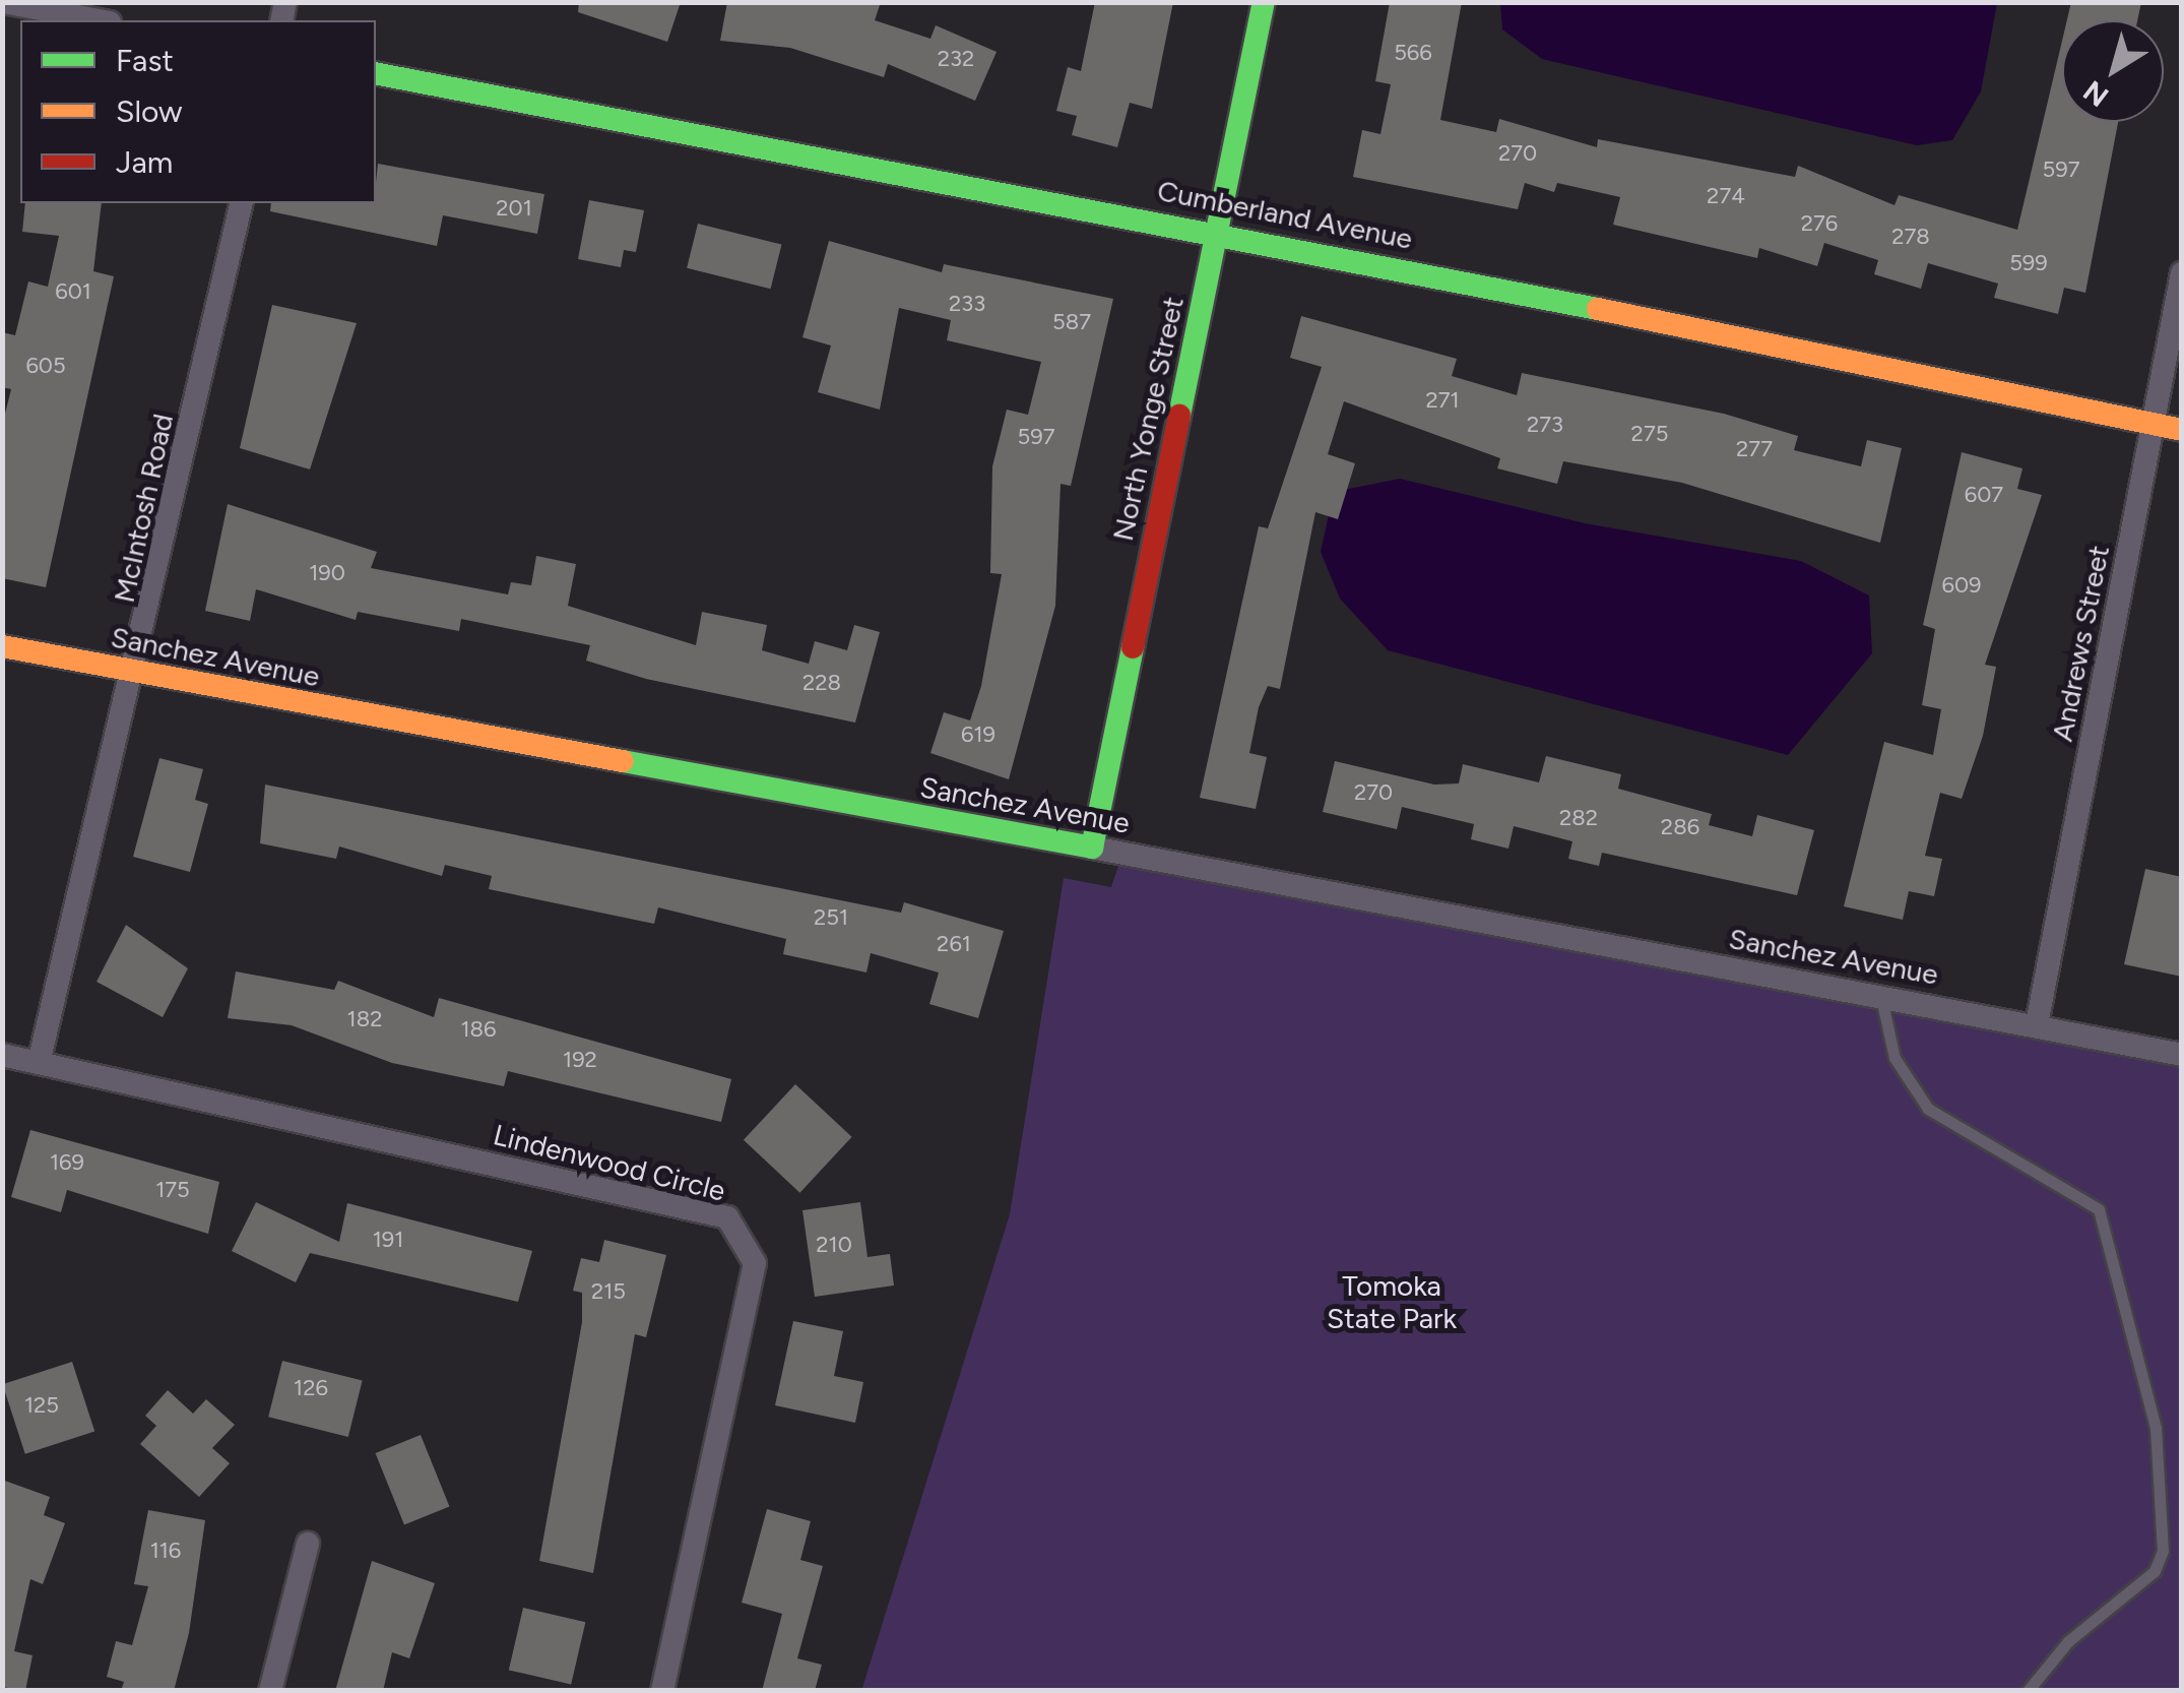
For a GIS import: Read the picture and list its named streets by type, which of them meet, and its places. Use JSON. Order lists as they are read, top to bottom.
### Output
{
  "streets": {
    "street": [
      "Cumberland Avenue",
      "North Yonge Street",
      "McIntosh Road",
      "Andrews Street",
      "Sanchez Avenue",
      "Lindenwood Circle"
    ]
  },
  "crossings": [
    ["Cumberland Avenue", "North Yonge Street"],
    ["Cumberland Avenue", "Andrews Street"],
    ["North Yonge Street", "Sanchez Avenue"],
    ["McIntosh Road", "Sanchez Avenue"],
    ["McIntosh Road", "Lindenwood Circle"],
    ["Andrews Street", "Sanchez Avenue"]
  ],
  "parks": ["Tomoka State Park"],
  "house_numbers": [
    "566",
    "232",
    "270",
    "597",
    "274",
    "201",
    "276",
    "278",
    "599",
    "601",
    "233",
    "587",
    "605",
    "271",
    "273",
    "275",
    "597",
    "277",
    "607",
    "190",
    "609",
    "228",
    "619",
    "270",
    "282",
    "286",
    "251",
    "261",
    "182",
    "186",
    "192",
    "169",
    "175",
    "191",
    "210",
    "215",
    "126",
    "125",
    "116"
  ],
  "legend": ["Fast", "Slow", "Jam"],
  "north": "bottom left"
}
